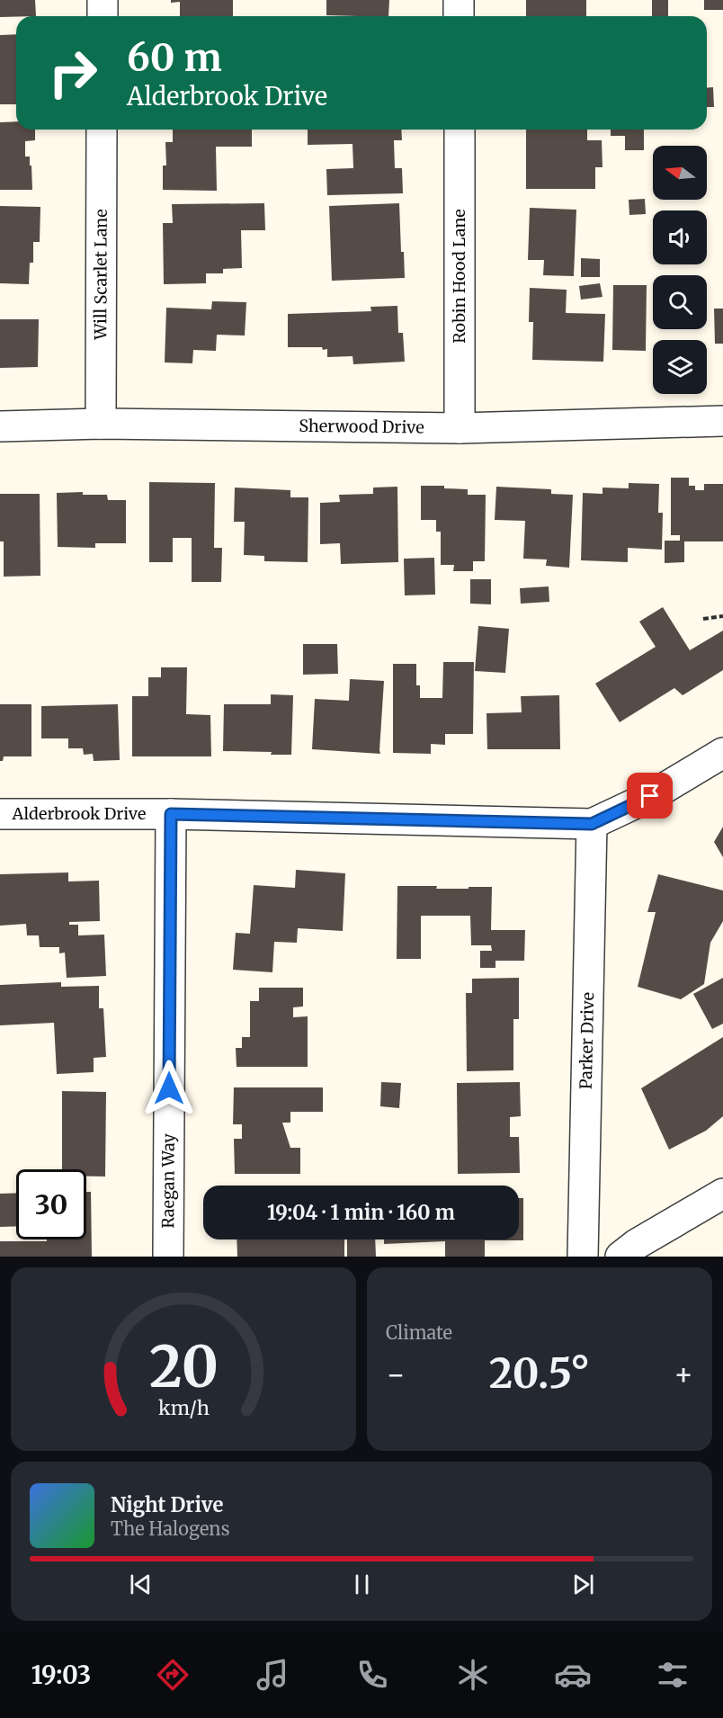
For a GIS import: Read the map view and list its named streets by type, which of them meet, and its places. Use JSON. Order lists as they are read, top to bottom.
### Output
{
  "streets": {
    "street": [
      "Will Scarlet Lane",
      "Robin Hood Lane",
      "Sherwood Drive",
      "Alderbrook Drive",
      "Parker Drive",
      "Raegan Way"
    ]
  },
  "crossings": [
    ["Will Scarlet Lane", "Sherwood Drive"],
    ["Robin Hood Lane", "Sherwood Drive"],
    ["Alderbrook Drive", "Parker Drive"],
    ["Alderbrook Drive", "Raegan Way"]
  ],
  "north": "left",
  "page": {
    "turn": ["60 m", "Alderbrook Drive"],
    "limit": "30",
    "trip": "19:04 · 1 min · 160 m",
    "tile": "Climate",
    "heat": ["−", "20.5°", "+"],
    "song": ["Night Drive", "The Halogens"],
    "tabs": "19:03",
    "gauge": ["20", "km/h"]
  }
}
